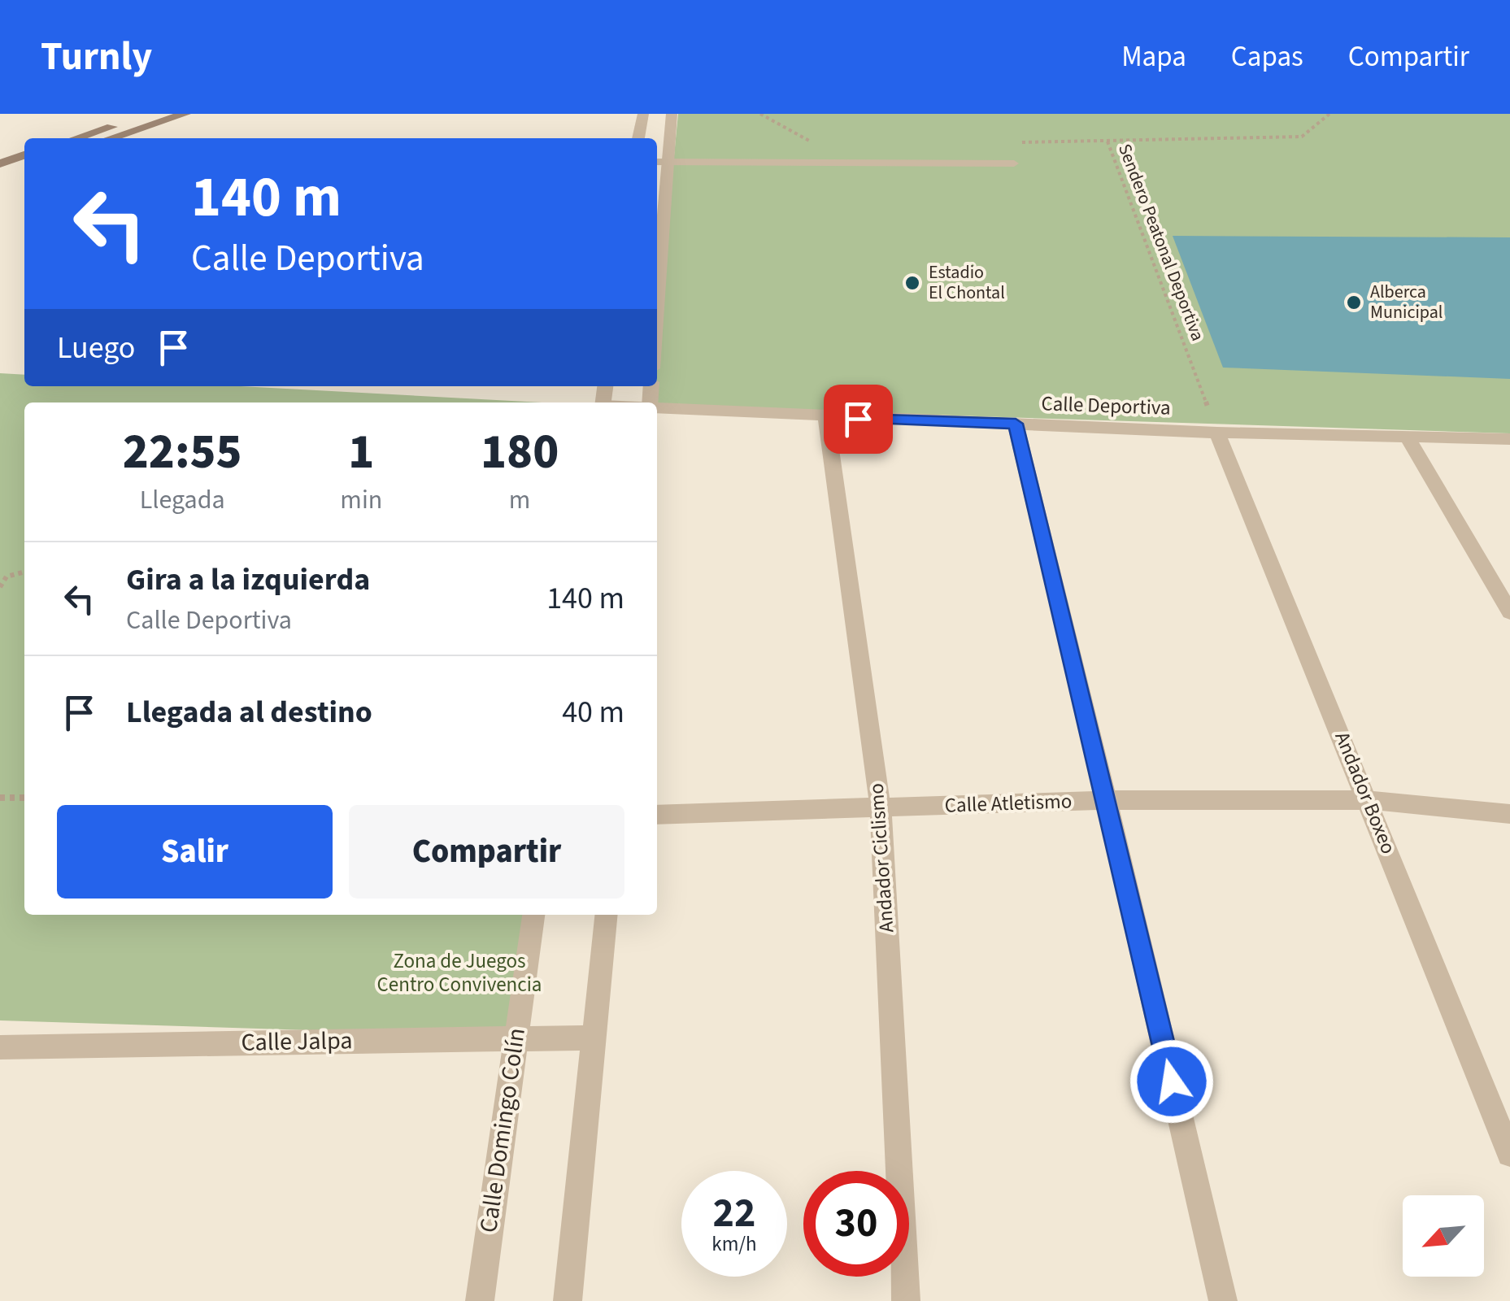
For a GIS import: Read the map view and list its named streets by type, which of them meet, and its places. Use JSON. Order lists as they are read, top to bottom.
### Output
{
  "streets": {
    "street": [
      "Calle Deportiva",
      "Andador Boxeo",
      "Calle Atletismo",
      "Andador Ciclismo",
      "Calle Jalpa",
      "Calle Domingo Colín"
    ],
    "path": ["Sendero Peatonal Deportiva"]
  },
  "crossings": [
    ["Sendero Peatonal Deportiva", "Calle Deportiva"],
    ["Sendero Peatonal Deportiva", "Andador Boxeo"],
    ["Calle Deportiva", "Andador Boxeo"],
    ["Calle Deportiva", "Andador Ciclismo"],
    ["Andador Boxeo", "Calle Atletismo"],
    ["Calle Atletismo", "Andador Ciclismo"],
    ["Calle Jalpa", "Calle Domingo Colín"]
  ],
  "parks": ["Zona de Juegos Centro Convivencia"],
  "places": ["Estadio El Chontal", "Alberca Municipal"],
  "north": "bottom left",
  "page": {
    "header": "Turnly",
    "nav": ["Mapa", "Capas", "Compartir"],
    "turn": ["140 m", "Calle Deportiva"],
    "then": "Luego",
    "eta": [
      "22:55",
      "Llegada",
      "1",
      "min",
      "180",
      "m"
    ],
    "list": [
      {
        "name": "Gira a la izquierda",
        "note": "Calle Deportiva",
        "value": "140 m"
      },
      {
        "name": "Llegada al destino",
        "value": "40 m"
      }
    ],
    "buttons": ["Salir", "Compartir"],
    "speed": "22 km/h",
    "limit": "30"
  }
}
